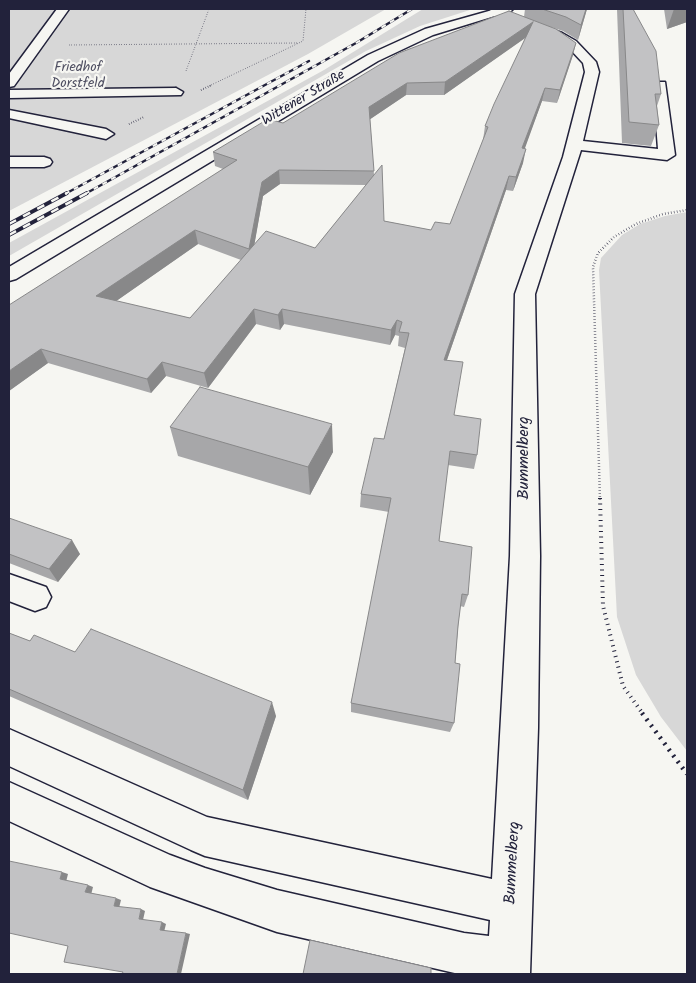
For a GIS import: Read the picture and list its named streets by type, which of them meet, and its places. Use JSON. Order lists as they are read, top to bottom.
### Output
{
  "streets": {
    "street": ["Wittener Straße", "Bummelberg"]
  },
  "crossings": [
    ["Wittener Straße", "Bummelberg"]
  ],
  "parks": ["Friedhof Dorstfeld"]
}
